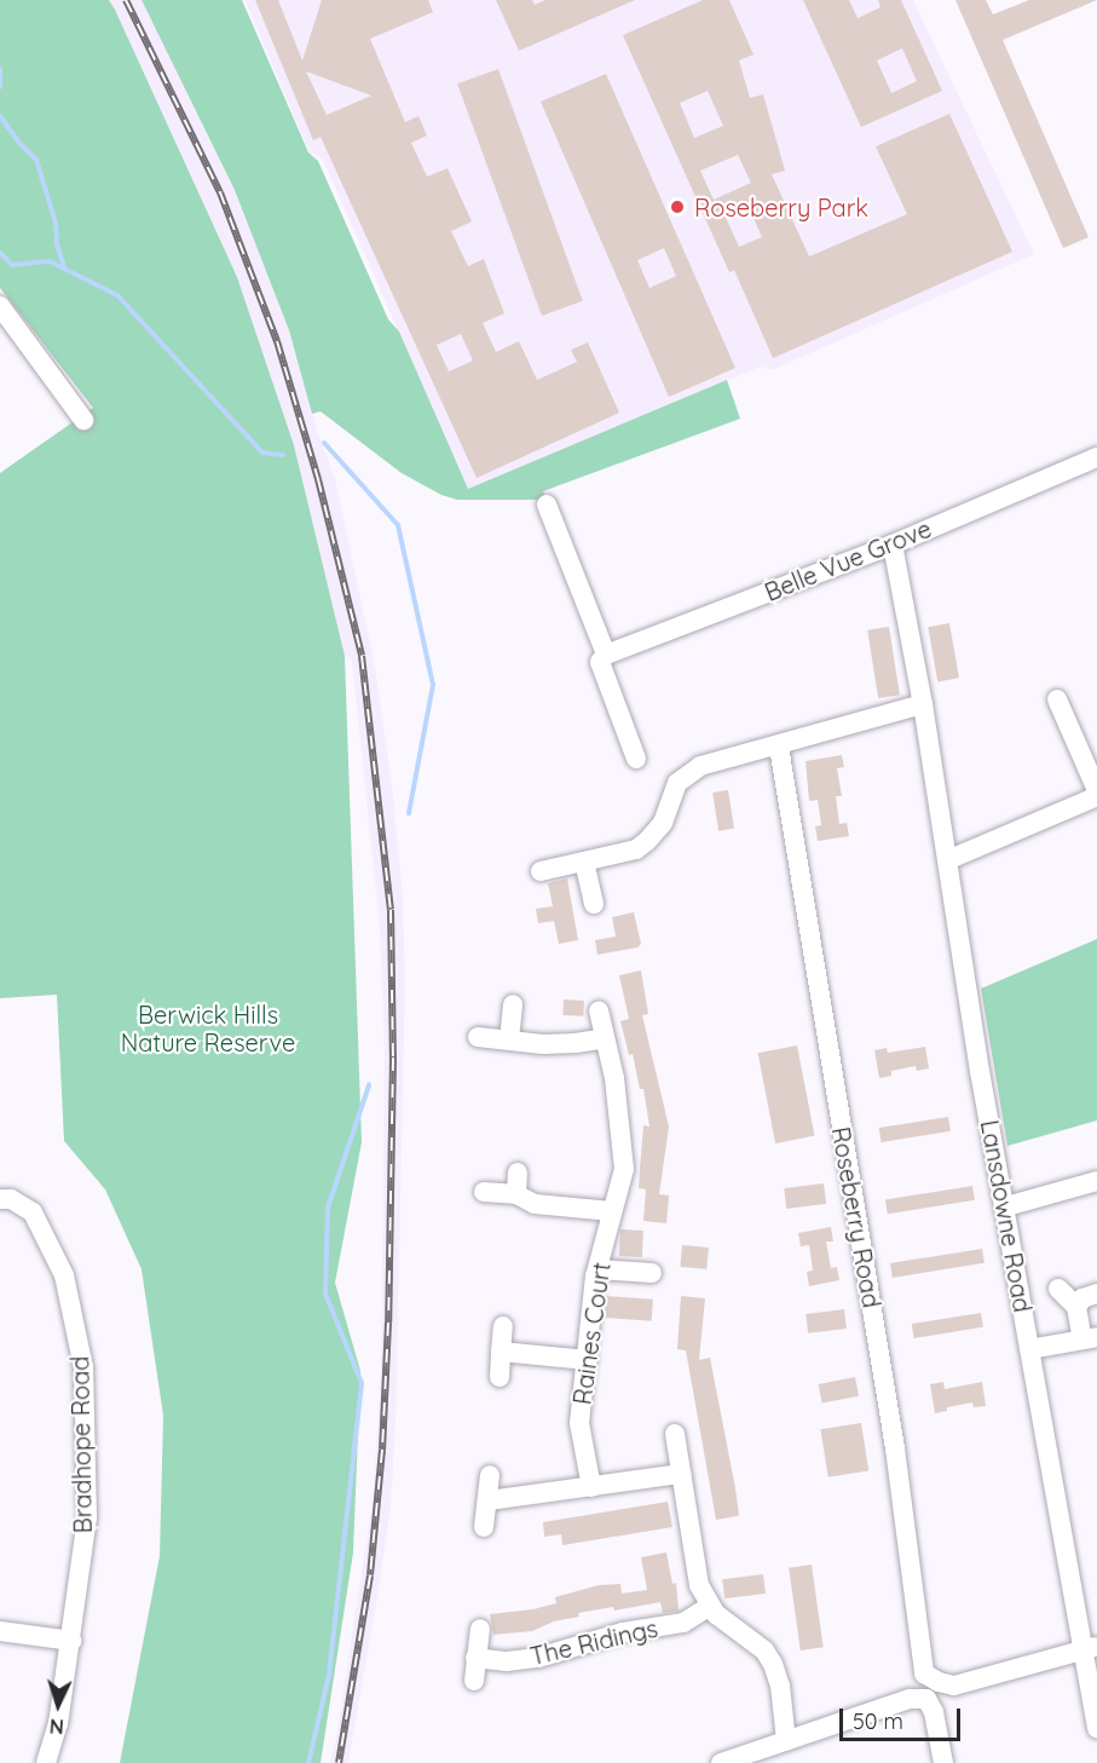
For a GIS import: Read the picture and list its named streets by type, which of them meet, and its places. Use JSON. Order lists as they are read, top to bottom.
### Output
{
  "streets": {
    "street": [
      "Belle Vue Grove",
      "Lansdowne Road",
      "Roseberry Road",
      "Raines Court",
      "Bradhope Road",
      "The Ridings"
    ]
  },
  "crossings": [
    ["Belle Vue Grove", "Lansdowne Road"],
    ["Lansdowne Road", "Roseberry Road"]
  ],
  "parks": ["Berwick Hills Nature Reserve"],
  "places": ["Roseberry Park"],
  "scale_bar": "50 m",
  "north": "bottom"
}
